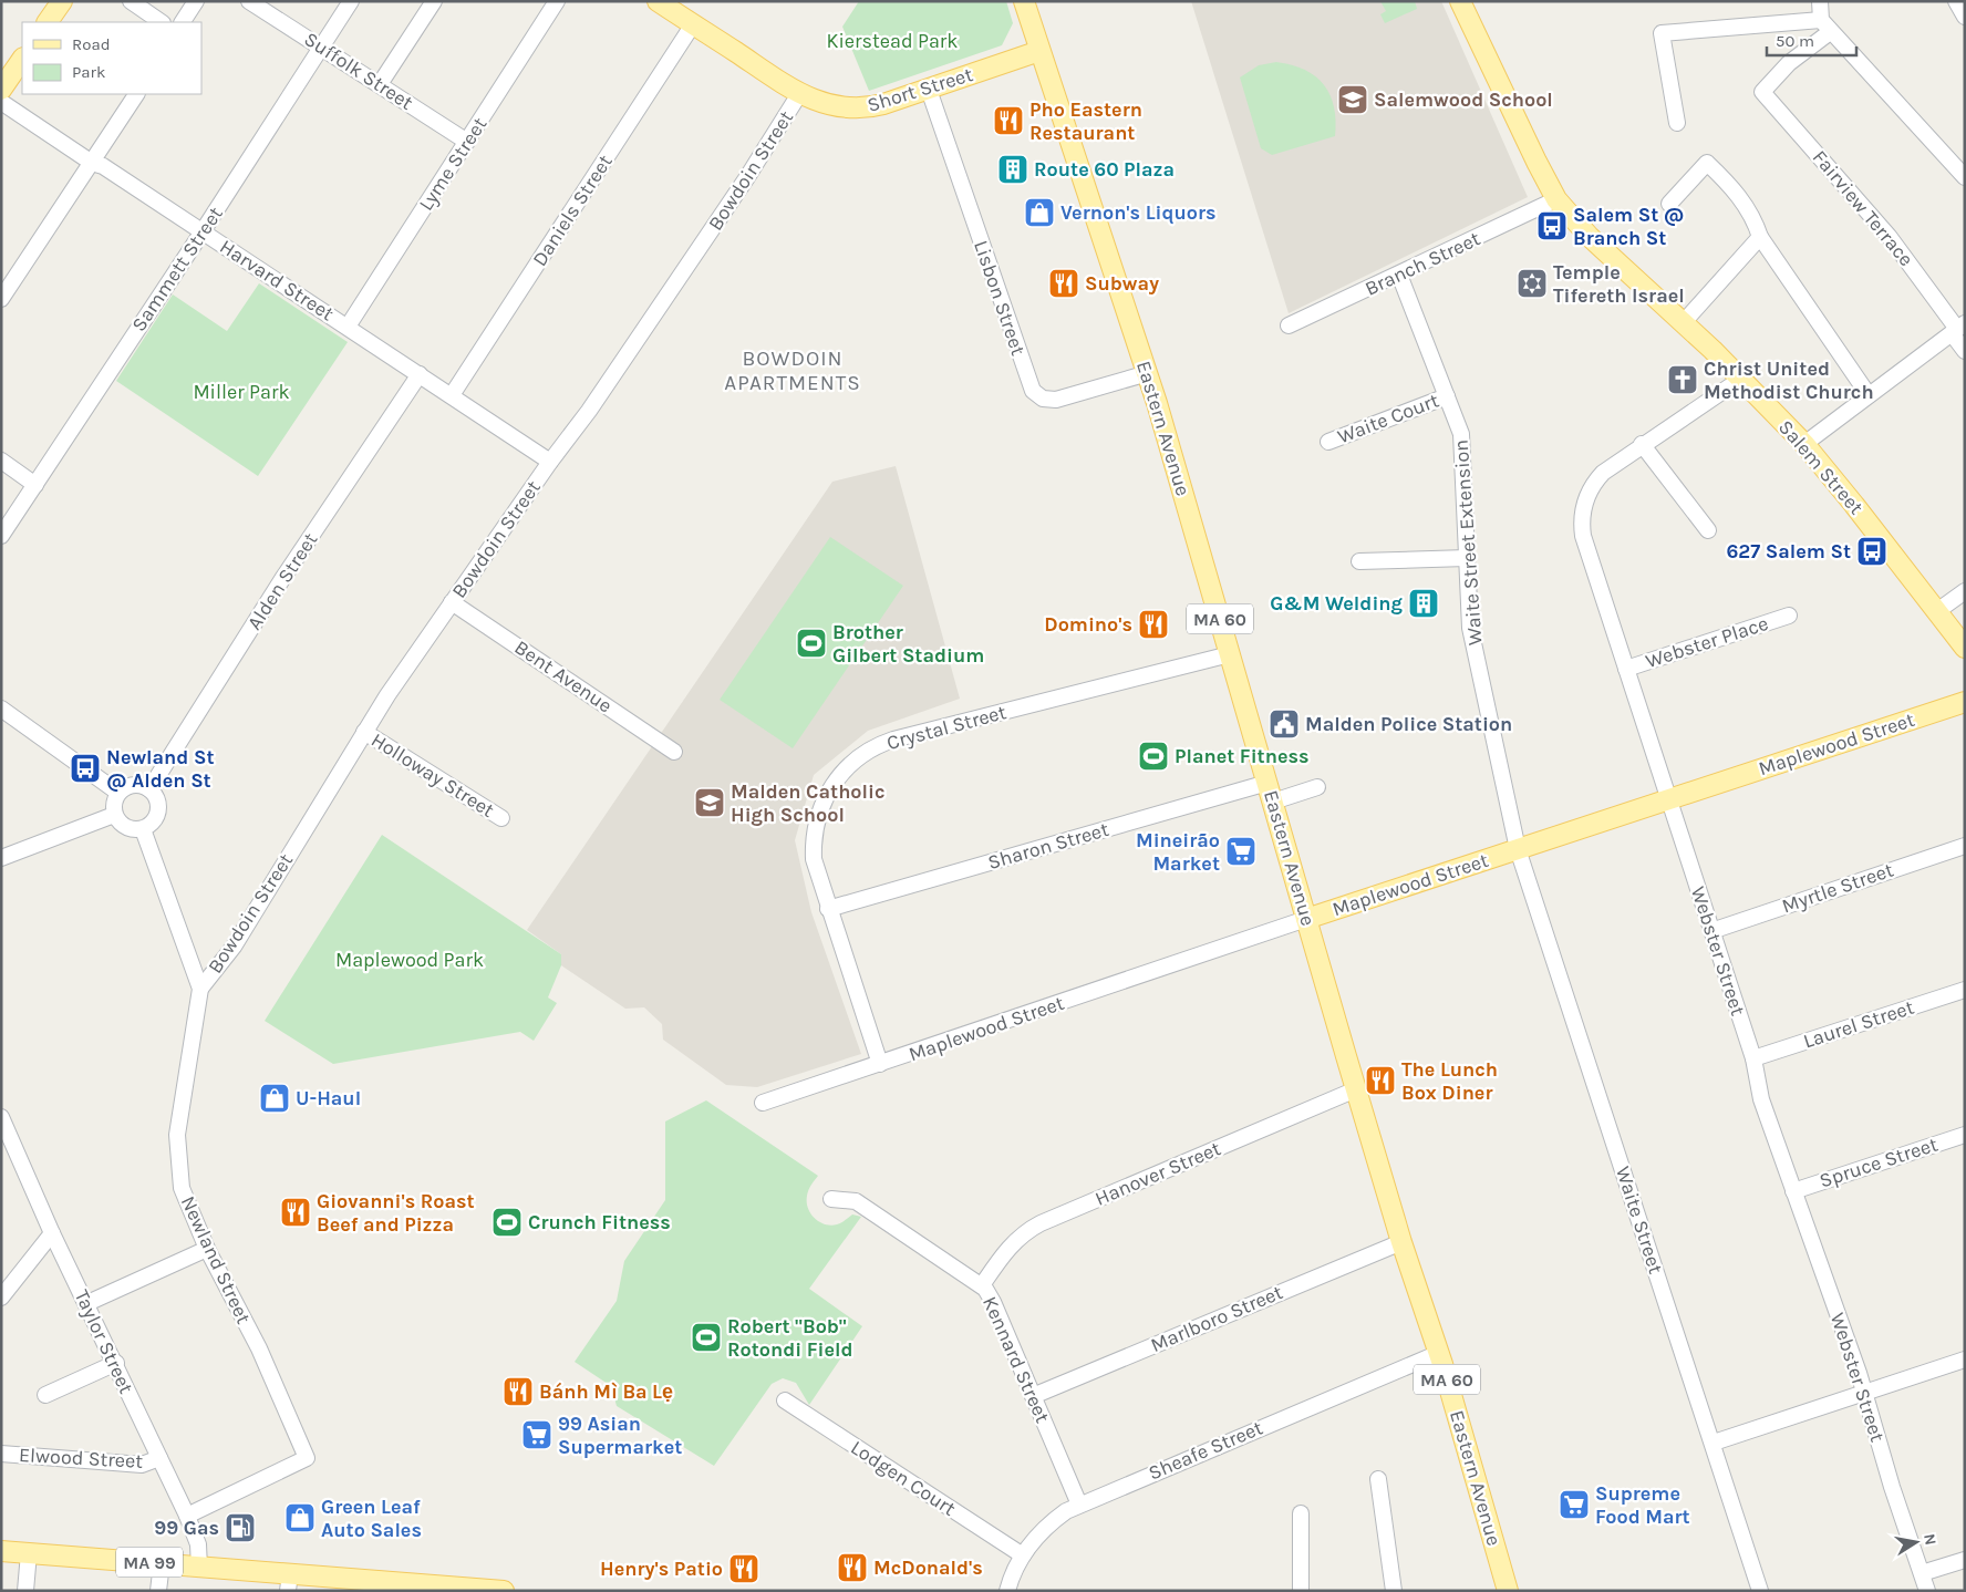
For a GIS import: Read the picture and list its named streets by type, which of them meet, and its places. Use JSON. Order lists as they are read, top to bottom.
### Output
{
  "streets": {
    "main road": [
      "Short Street",
      "Eastern Avenue",
      "Salem Street",
      "MA 60",
      "Maplewood Street",
      "MA 99"
    ],
    "street": [
      "Suffolk Street",
      "Lyme Street",
      "Bowdoin Street",
      "Fairview Terrace",
      "Daniels Street",
      "Branch Street",
      "Sammett Street",
      "Harvard Street",
      "Lisbon Street",
      "Waite Court",
      "Waite Street Extension",
      "Alden Street",
      "Webster Place",
      "Bent Avenue",
      "Crystal Street",
      "Holloway Street",
      "Sharon Street",
      "Myrtle Street",
      "Webster Street",
      "Laurel Street",
      "Spruce Street",
      "Hanover Street",
      "Waite Street",
      "Newland Street",
      "Marlboro Street",
      "Taylor Street",
      "Kennard Street",
      "Sheafe Street",
      "Elwood Street",
      "Lodgen Court"
    ]
  },
  "crossings": [
    ["Suffolk Street", "Lyme Street"],
    ["Suffolk Street", "Sammett Street"],
    ["Short Street", "Bowdoin Street"],
    ["Short Street", "Daniels Street"],
    ["Short Street", "Lisbon Street"],
    ["Short Street", "Eastern Avenue"],
    ["Lyme Street", "Harvard Street"],
    ["Bowdoin Street", "Harvard Street"],
    ["Bowdoin Street", "Bent Avenue"],
    ["Bowdoin Street", "Holloway Street"],
    ["Bowdoin Street", "Newland Street"],
    ["Daniels Street", "Harvard Street"],
    ["Branch Street", "Salem Street"],
    ["Branch Street", "Waite Street Extension"],
    ["Sammett Street", "Harvard Street"],
    ["Harvard Street", "Alden Street"],
    ["Lisbon Street", "Eastern Avenue"],
    ["Waite Court", "Waite Street Extension"],
    ["Eastern Avenue", "Crystal Street"],
    ["Eastern Avenue", "Maplewood Street"],
    ["Eastern Avenue", "Sharon Street"],
    ["Eastern Avenue", "Hanover Street"],
    ["Eastern Avenue", "Marlboro Street"],
    ["Eastern Avenue", "Sheafe Street"],
    ["Salem Street", "Webster Street"],
    ["Waite Street Extension", "Maplewood Street"],
    ["Waite Street Extension", "Waite Street"],
    ["Alden Street", "Newland Street"],
    ["Webster Place", "Webster Street"],
    ["Crystal Street", "Maplewood Street"],
    ["Crystal Street", "Sharon Street"],
    ["Maplewood Street", "Webster Street"],
    ["Maplewood Street", "Waite Street"],
    ["Myrtle Street", "Webster Street"],
    ["Webster Street", "Laurel Street"],
    ["Webster Street", "Spruce Street"],
    ["Hanover Street", "Kennard Street"],
    ["Newland Street", "Taylor Street"],
    ["Marlboro Street", "Kennard Street"],
    ["Taylor Street", "Elwood Street"],
    ["Taylor Street", "MA 99"],
    ["Kennard Street", "Sheafe Street"],
    ["Sheafe Street", "Lodgen Court"]
  ],
  "districts": ["BOWDOIN APARTMENTS"],
  "parks": ["Kierstead Park", "Miller Park", "Maplewood Park"],
  "places": {
    "school or university": ["Salemwood School", "Malden Catholic High School"],
    "restaurant": [
      "Pho Eastern Restaurant",
      "Subway",
      "Domino's",
      "The Lunch Box Diner",
      "Giovanni's Roast Beef and Pizza",
      "Bánh Mì Ba Lẹ",
      "McDonald's",
      "Henry's Patio"
    ],
    "building": ["Route 60 Plaza", "G&M Welding"],
    "shop": ["Vernon's Liquors", "U-Haul", "Green Leaf Auto Sales"],
    "bus stop": ["Salem St @ Branch St", "627 Salem St", "Newland St @ Alden St"],
    "synagogue": ["Temple Tifereth Israel"],
    "church": ["Christ United Methodist Church"],
    "sports": [
      "Brother Gilbert Stadium",
      "Planet Fitness",
      "Crunch Fitness",
      "Robert \"Bob\" Rotondi Field"
    ],
    "public building": ["Malden Police Station"],
    "supermarket": ["Mineirão Market", "99 Asian Supermarket", "Supreme Food Mart"],
    "fuel station": ["99 Gas"]
  },
  "legend": ["Road", "Park"],
  "scale_bar": "50 m",
  "north": "right"
}
